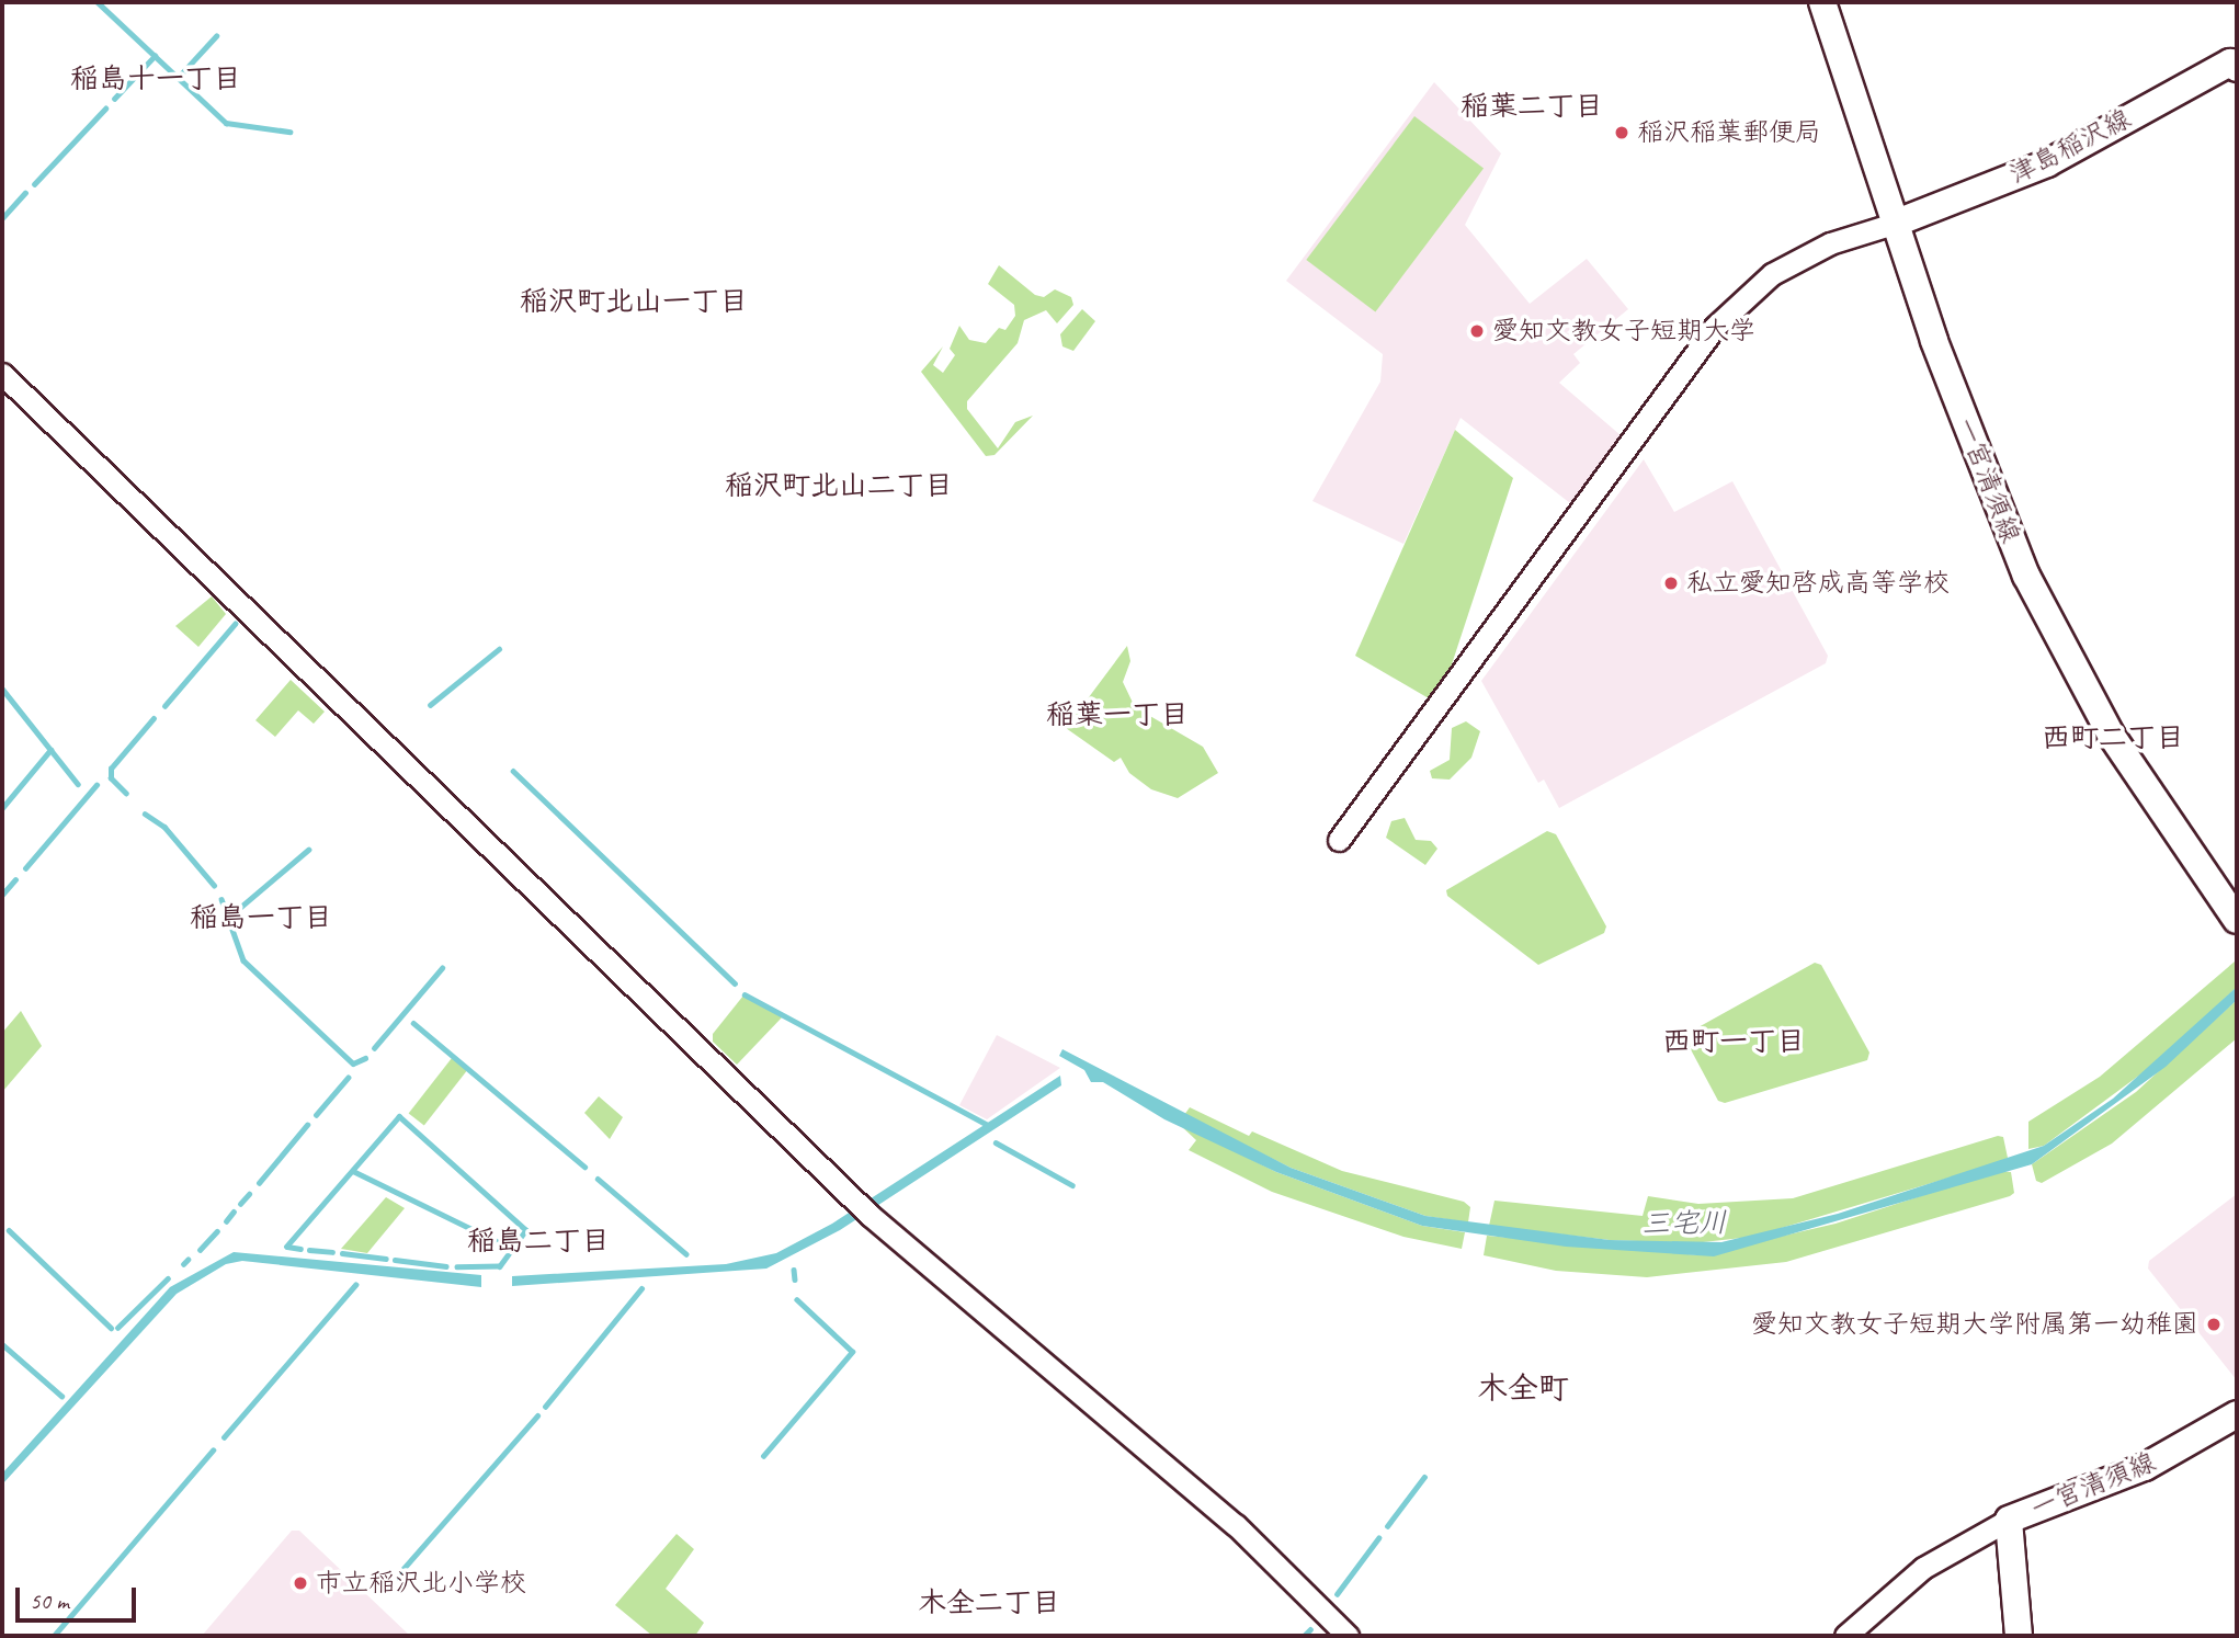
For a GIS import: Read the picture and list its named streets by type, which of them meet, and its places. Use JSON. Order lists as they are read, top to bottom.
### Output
{
  "streets": {
    "main road": ["津島稲沢線", "一宮清須線"]
  },
  "crossings": [
    ["津島稲沢線", "一宮清須線"]
  ],
  "districts": [
    "稲島十一丁目",
    "稲葉二丁目",
    "稲沢町北山一丁目",
    "稲沢町北山二丁目",
    "稲葉一丁目",
    "西町二丁目",
    "稲島一丁目",
    "西町一丁目",
    "稲島二丁目",
    "木全町",
    "木全二丁目"
  ],
  "water": ["三宅川"],
  "places": [
    "稲沢稲葉郵便局",
    "愛知文教女子短期大学",
    "私立愛知啓成高等学校",
    "愛知文教女子短期大学附属第一幼稚園",
    "市立稲沢北小学校"
  ],
  "scale_bar": "50 m"
}
